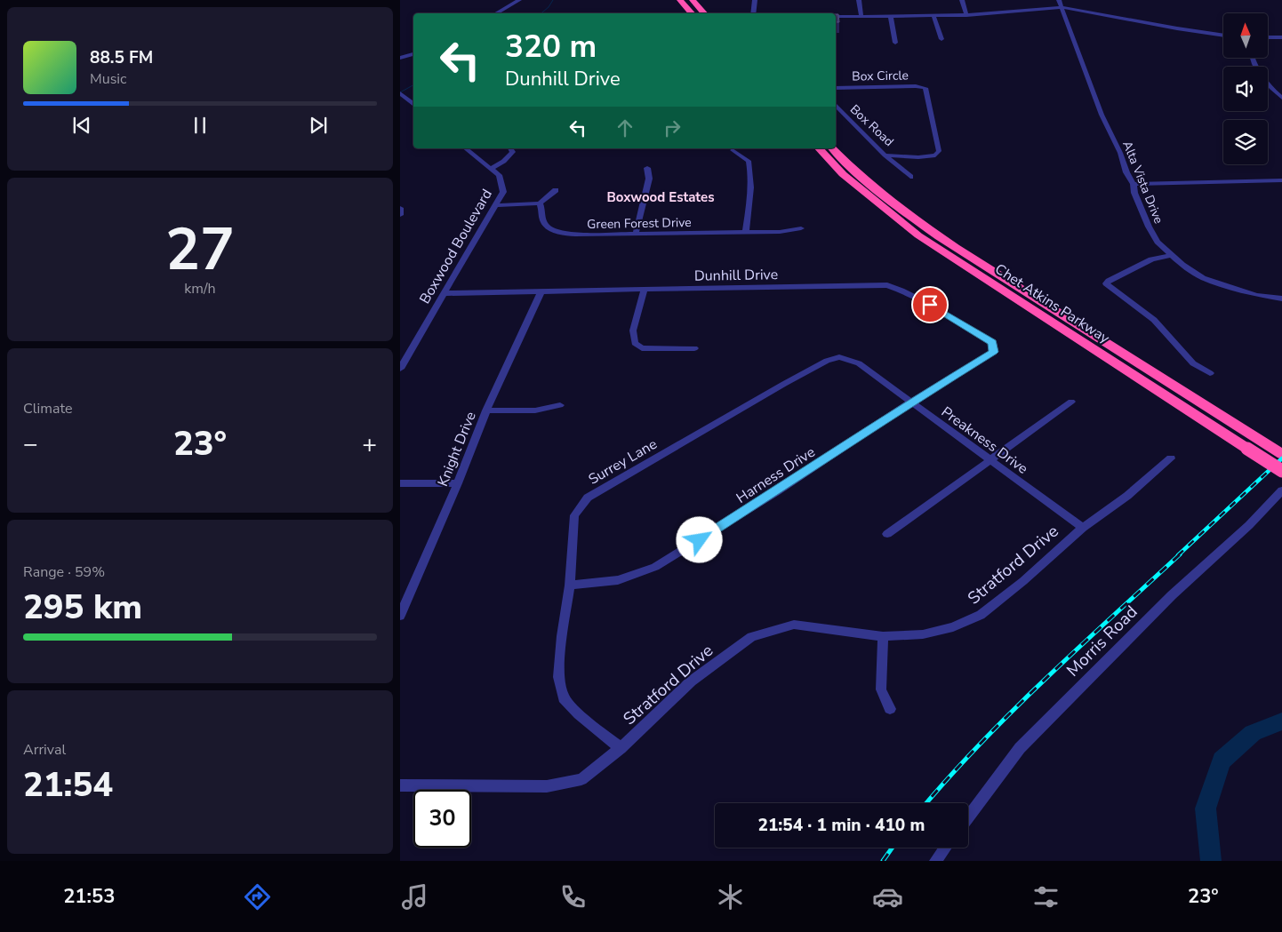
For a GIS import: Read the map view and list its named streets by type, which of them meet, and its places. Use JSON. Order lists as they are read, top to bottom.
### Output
{
  "streets": {
    "highway": ["Chet Atkins Parkway"],
    "street": [
      "Box Circle",
      "Box Road",
      "Alta Vista Drive",
      "Green Forest Drive",
      "Boxwood Boulevard",
      "Dunhill Drive",
      "Preakness Drive",
      "Knight Drive",
      "Surrey Lane",
      "Harness Drive",
      "Stratford Drive",
      "Morris Road"
    ]
  },
  "crossings": [
    ["Box Circle", "Box Road"],
    ["Boxwood Boulevard", "Dunhill Drive"],
    ["Dunhill Drive", "Knight Drive"],
    ["Dunhill Drive", "Harness Drive"],
    ["Preakness Drive", "Surrey Lane"],
    ["Preakness Drive", "Harness Drive"],
    ["Preakness Drive", "Stratford Drive"],
    ["Surrey Lane", "Harness Drive"],
    ["Surrey Lane", "Stratford Drive"]
  ],
  "districts": ["Boxwood Estates"],
  "north": "top",
  "page": {
    "turn": ["320 m", "Dunhill Drive"],
    "song": ["88.5 FM", "Music"],
    "tile": [
      ["27", "km/h"],
      "Climate",
      ["Range · 59%", "295 km"],
      ["Arrival", "21:54"]
    ],
    "heat": ["−", "23°", "+"],
    "limit": "30",
    "trip": "21:54 · 1 min · 410 m",
    "tabs": ["21:53", "23°"]
  }
}
